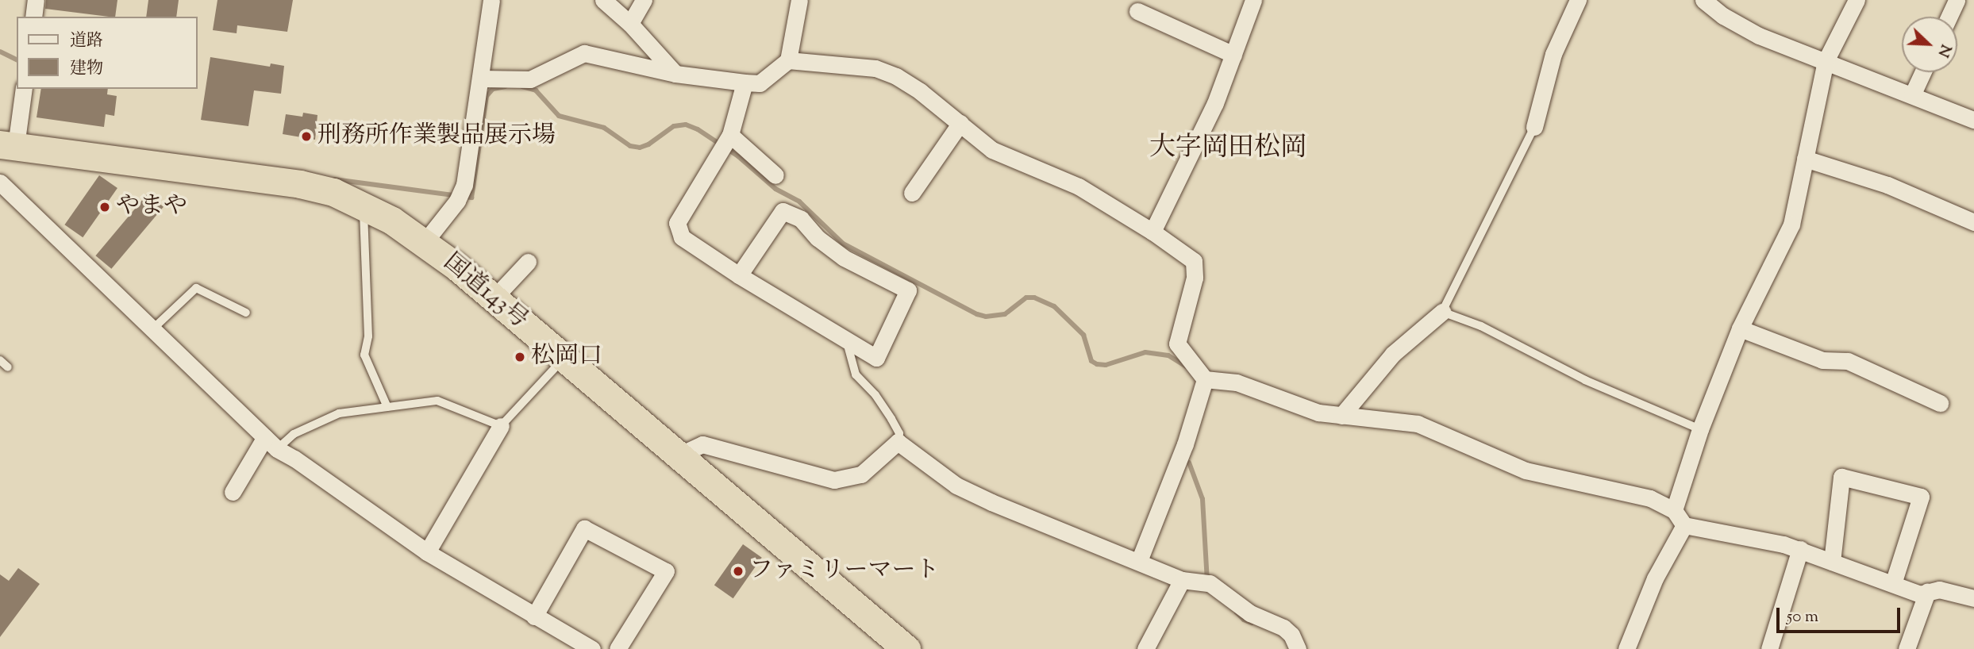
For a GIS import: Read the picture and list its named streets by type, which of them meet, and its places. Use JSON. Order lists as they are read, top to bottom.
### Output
{
  "streets": {
    "highway": ["国道143号"]
  },
  "districts": ["大字岡田松岡"],
  "places": [
    "刑務所作業製品展示場",
    "やまや",
    "松岡口",
    "ファミリーマート"
  ],
  "legend": ["道路", "建物"],
  "scale_bar": "50 m",
  "north": "bottom right"
}
